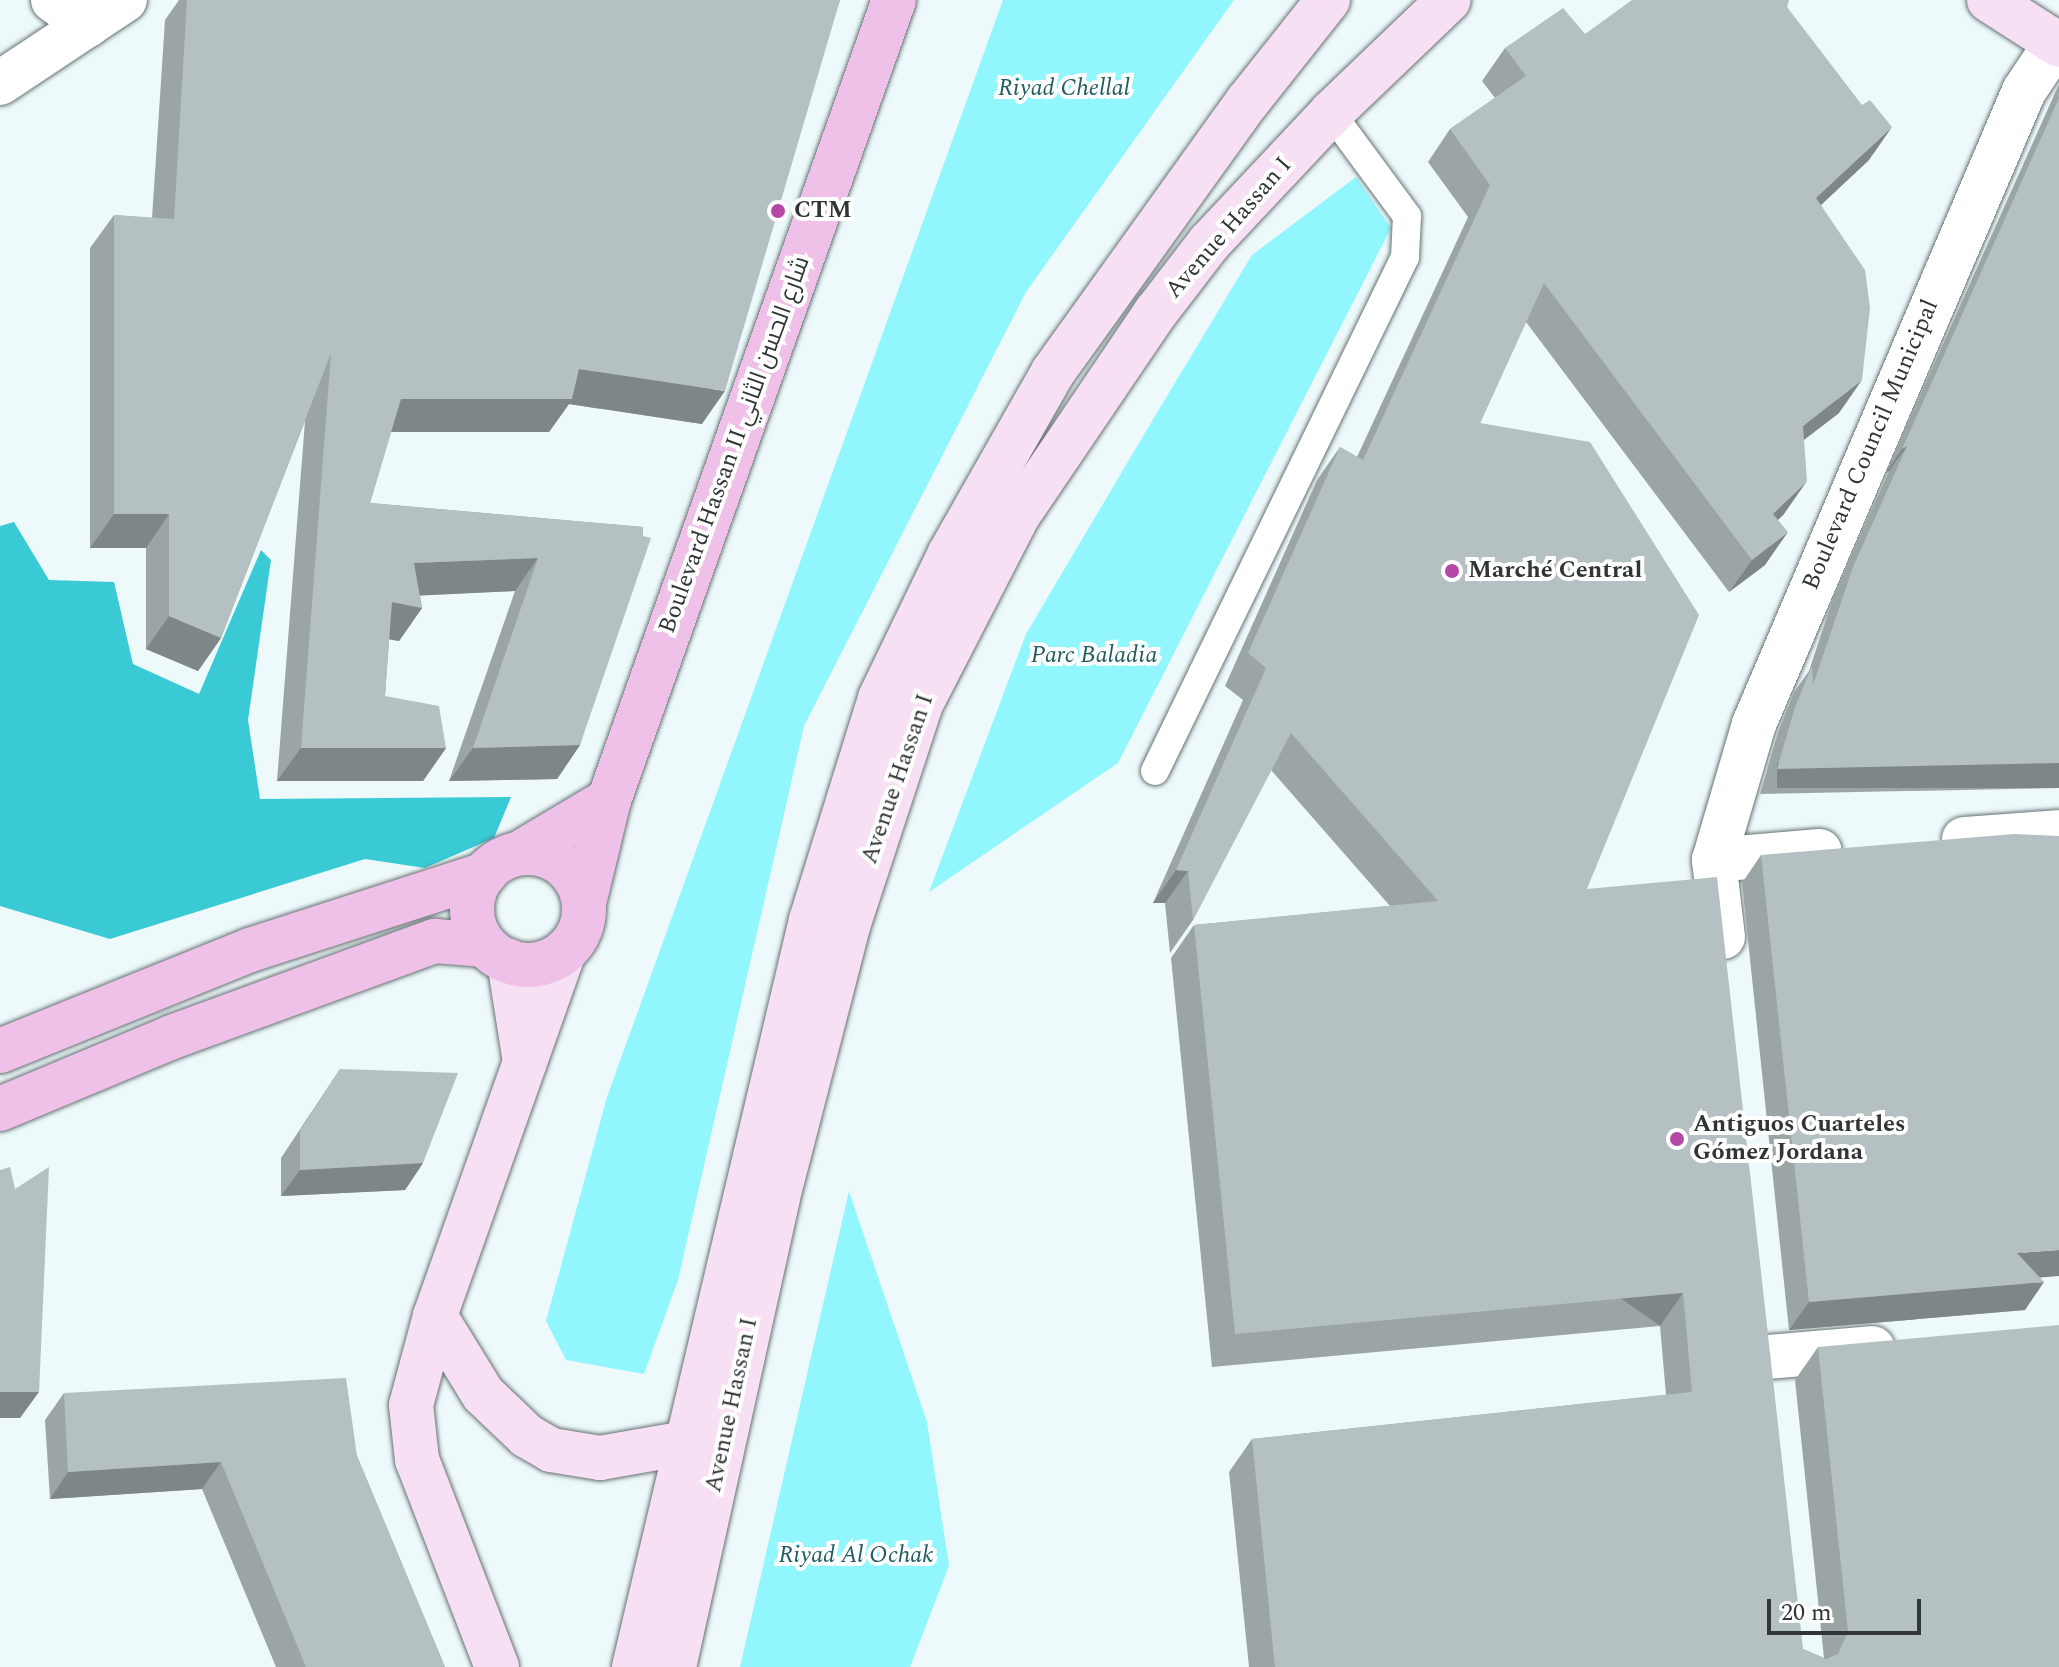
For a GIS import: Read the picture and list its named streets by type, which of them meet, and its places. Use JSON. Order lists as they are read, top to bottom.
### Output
{
  "streets": {
    "main road": ["Avenue Hassan I", "Boulevard Hassan II شارع الحسن الثاني"],
    "street": ["Boulevard Council Municipal"]
  },
  "parks": ["Riyad Chellal", "Parc Baladia", "Riyad Al Ochak"],
  "places": ["CTM", "Marché Central", "Antiguos Cuarteles Gómez Jordana"],
  "scale_bar": "20 m"
}
